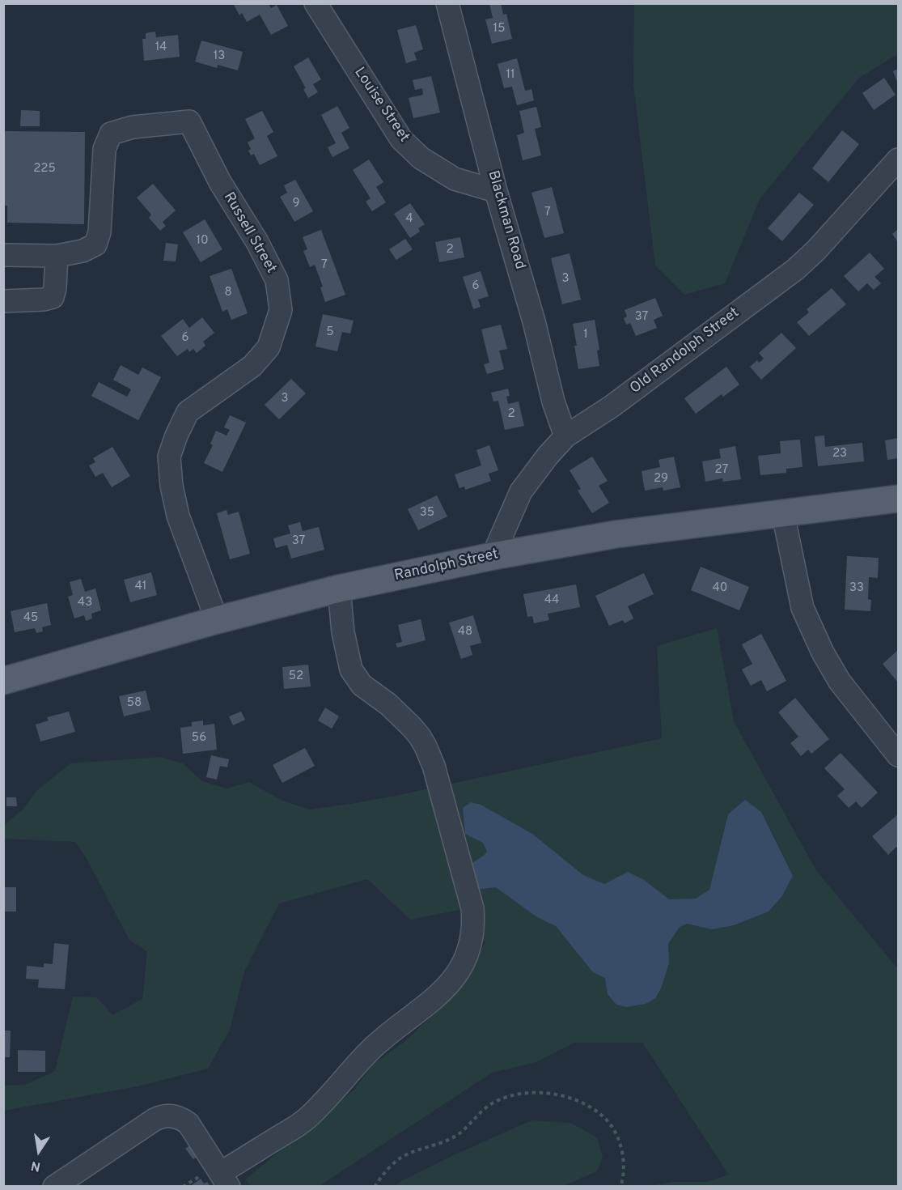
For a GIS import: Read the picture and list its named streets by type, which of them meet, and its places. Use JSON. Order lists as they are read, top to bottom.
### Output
{
  "streets": {
    "main road": ["Randolph Street"],
    "street": [
      "Louise Street",
      "Blackman Road",
      "Russell Street",
      "Old Randolph Street"
    ]
  },
  "crossings": [
    ["Louise Street", "Blackman Road"],
    ["Blackman Road", "Old Randolph Street"],
    ["Russell Street", "Randolph Street"],
    ["Old Randolph Street", "Randolph Street"]
  ],
  "house_numbers": [
    "15",
    "14",
    "13",
    "11",
    "225",
    "9",
    "7",
    "4",
    "10",
    "2",
    "7",
    "3",
    "6",
    "8",
    "37",
    "5",
    "1",
    "6",
    "3",
    "2",
    "23",
    "27",
    "29",
    "35",
    "37",
    "41",
    "40",
    "33",
    "44",
    "43",
    "45",
    "48",
    "52",
    "58",
    "56"
  ],
  "north": "bottom"
}
